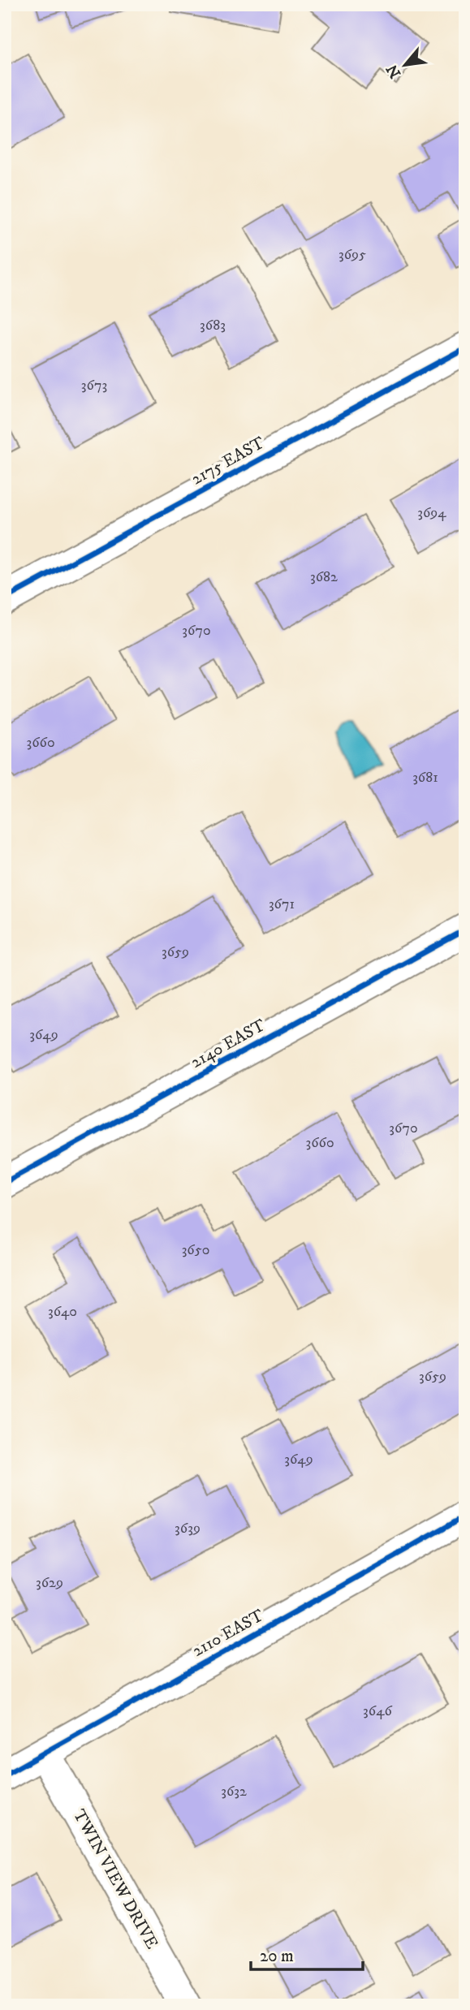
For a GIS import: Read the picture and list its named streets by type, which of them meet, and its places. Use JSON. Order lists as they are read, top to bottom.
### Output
{
  "streets": {
    "street": [
      "2175 EAST",
      "2140 EAST",
      "2110 EAST",
      "TWIN VIEW DRIVE"
    ]
  },
  "crossings": [
    ["2110 EAST", "TWIN VIEW DRIVE"]
  ],
  "house_numbers": [
    "3695",
    "3683",
    "3673",
    "3694",
    "3682",
    "3670",
    "3660",
    "3681",
    "3671",
    "3659",
    "3649",
    "3670",
    "3660",
    "3650",
    "3640",
    "3659",
    "3649",
    "3639",
    "3629",
    "3646",
    "3632"
  ],
  "scale_bar": "20 m",
  "north": "bottom left"
}
